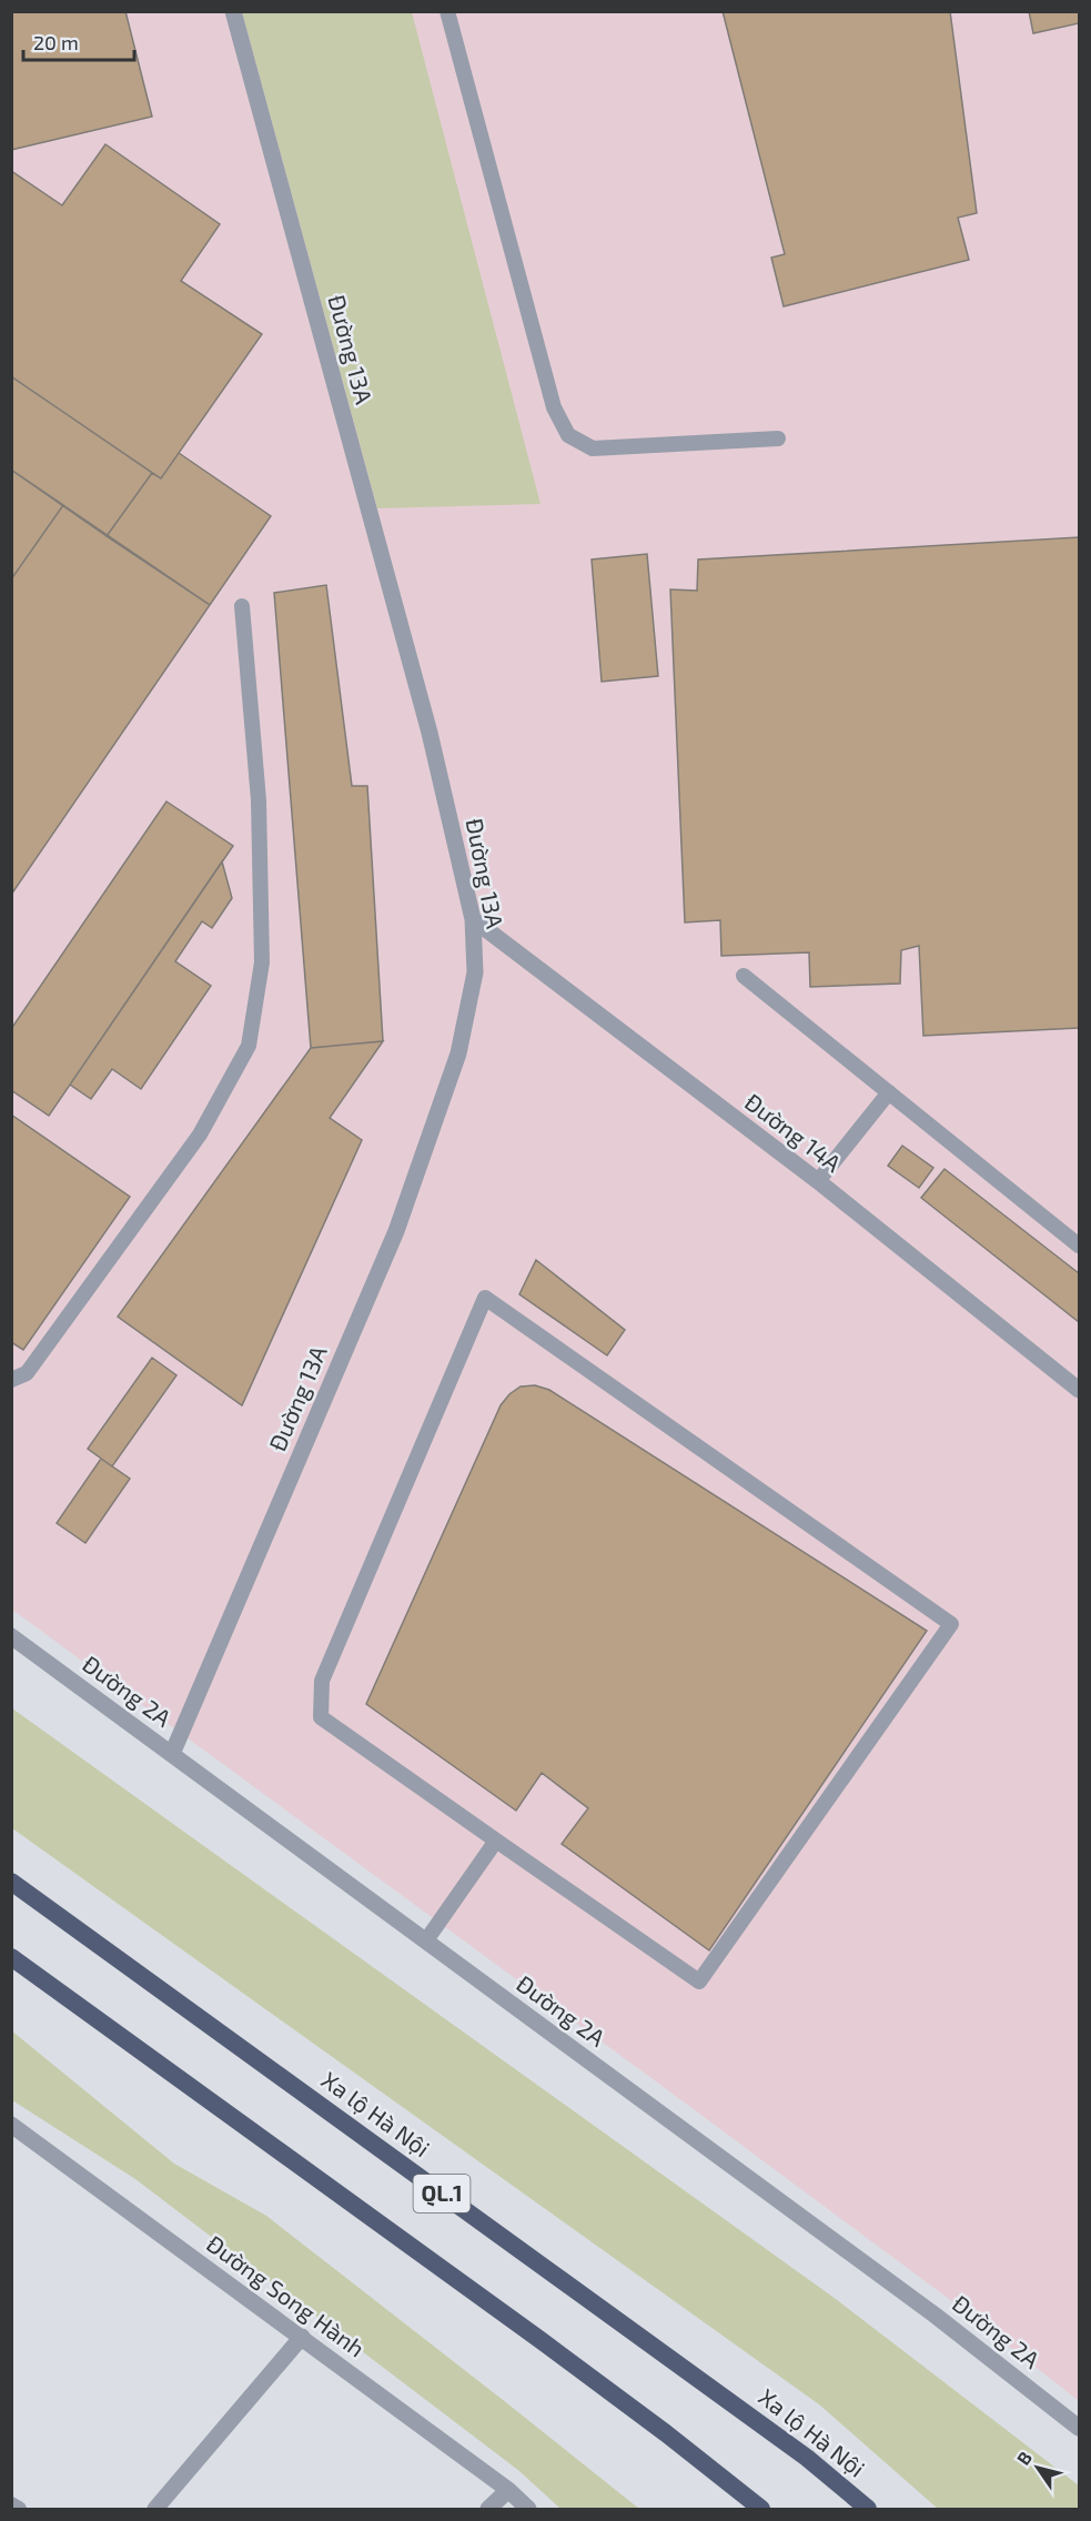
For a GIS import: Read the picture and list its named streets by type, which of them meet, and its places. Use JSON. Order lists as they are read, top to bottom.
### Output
{
  "streets": {
    "highway": ["Xa lộ Hà Nội", "QL.1"],
    "street": [
      "Đường 13A",
      "Đường 14A",
      "Đường 2A",
      "Đường Song Hành"
    ]
  },
  "crossings": [
    ["Đường 13A", "Đường 14A"],
    ["Đường 13A", "Đường 2A"]
  ],
  "scale_bar": "20 m",
  "north": "top left"
}
